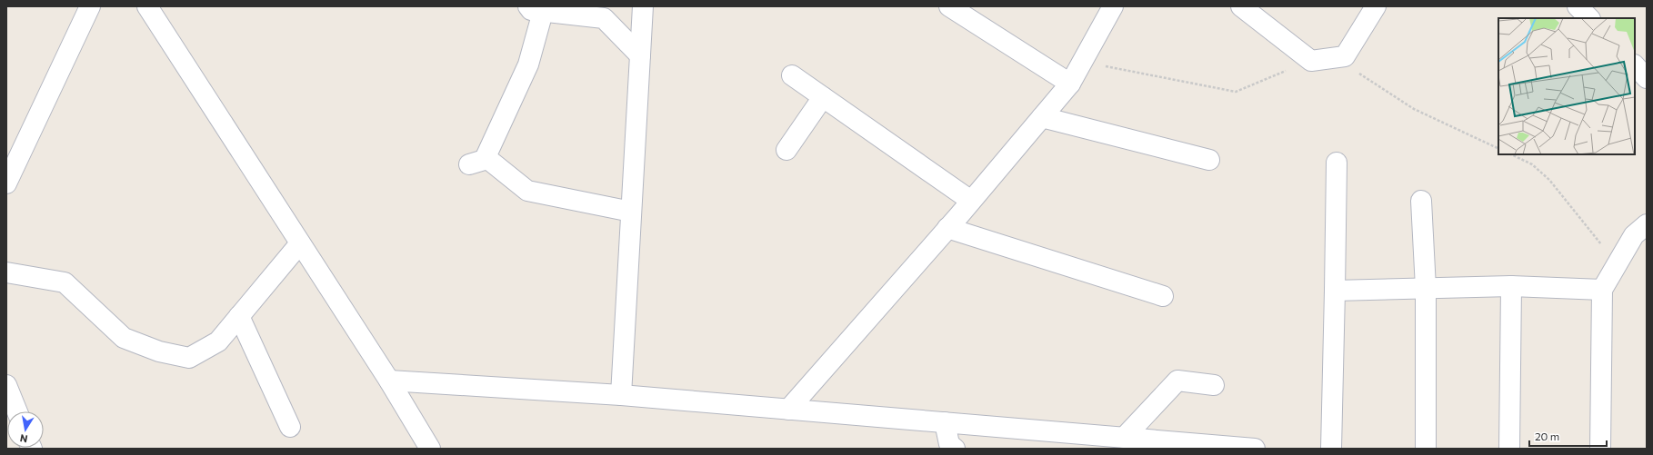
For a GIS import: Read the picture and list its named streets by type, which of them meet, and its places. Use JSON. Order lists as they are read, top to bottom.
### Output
{
  "scale_bar": "20 m",
  "north": "bottom"
}
